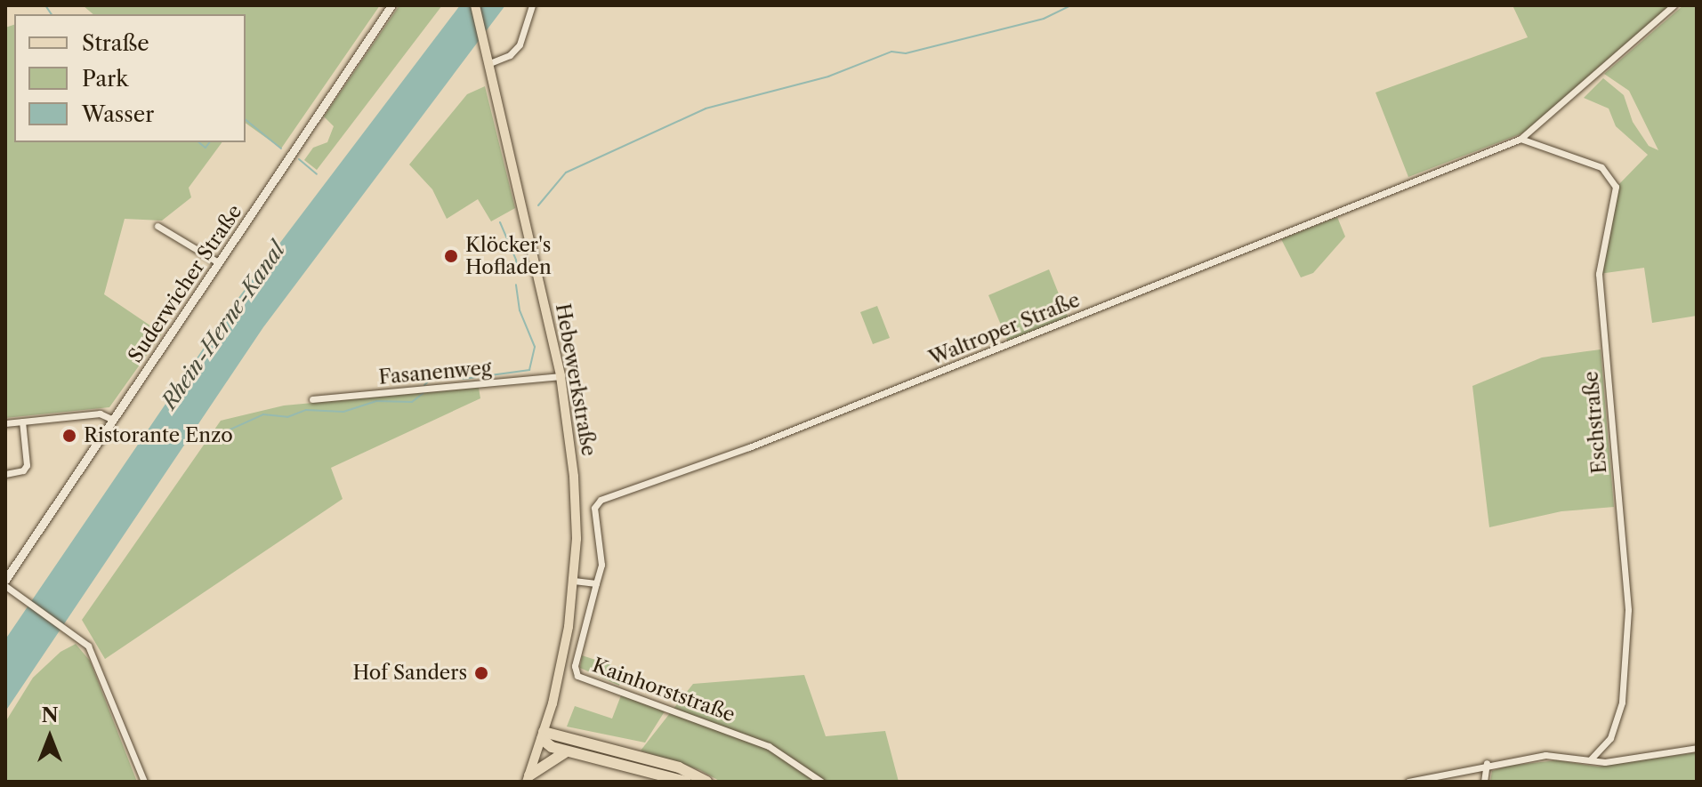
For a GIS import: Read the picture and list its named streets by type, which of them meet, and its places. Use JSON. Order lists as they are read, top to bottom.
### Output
{
  "streets": {
    "main road": ["Suderwicher Straße", "Hebewerkstraße"],
    "street": [
      "Waltroper Straße",
      "Fasanenweg",
      "Eschstraße",
      "Kainhorststraße"
    ]
  },
  "crossings": [
    ["Waltroper Straße", "Eschstraße"],
    ["Waltroper Straße", "Kainhorststraße"],
    ["Fasanenweg", "Hebewerkstraße"]
  ],
  "water": ["Rhein-Herne-Kanal"],
  "places": ["Klöcker's Hofladen", "Ristorante Enzo", "Hof Sanders"],
  "legend": ["Straße", "Park", "Wasser"],
  "north": "top"
}
